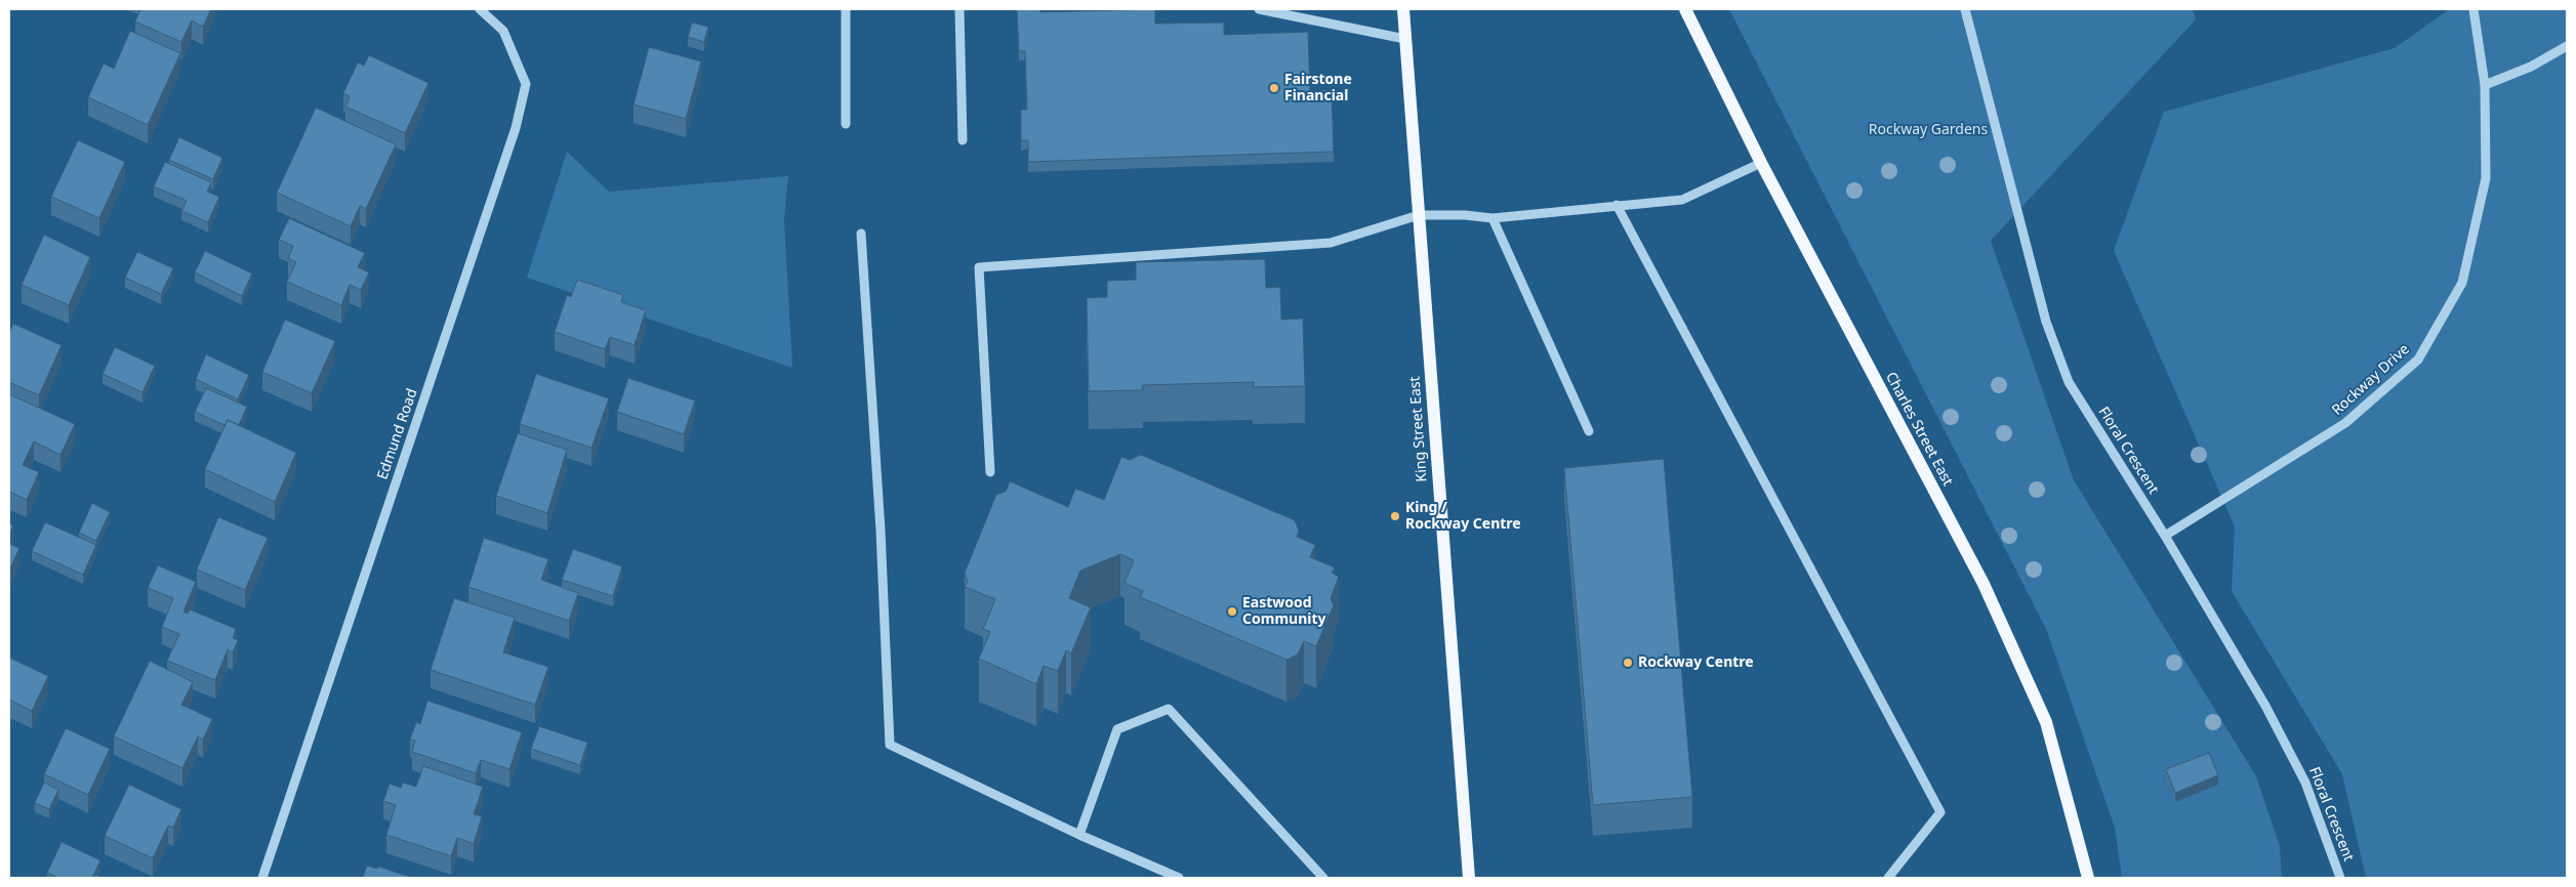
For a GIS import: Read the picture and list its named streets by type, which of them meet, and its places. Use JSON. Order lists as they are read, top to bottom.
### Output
{
  "streets": {
    "main road": ["King Street East", "Charles Street East"],
    "street": ["Rockway Drive", "Edmund Road", "Floral Crescent"]
  },
  "crossings": [
    ["Rockway Drive", "Floral Crescent"]
  ],
  "parks": ["Rockway Gardens"],
  "places": [
    "Fairstone Financial",
    "King / Rockway Centre",
    "Eastwood Community",
    "Rockway Centre"
  ]
}
